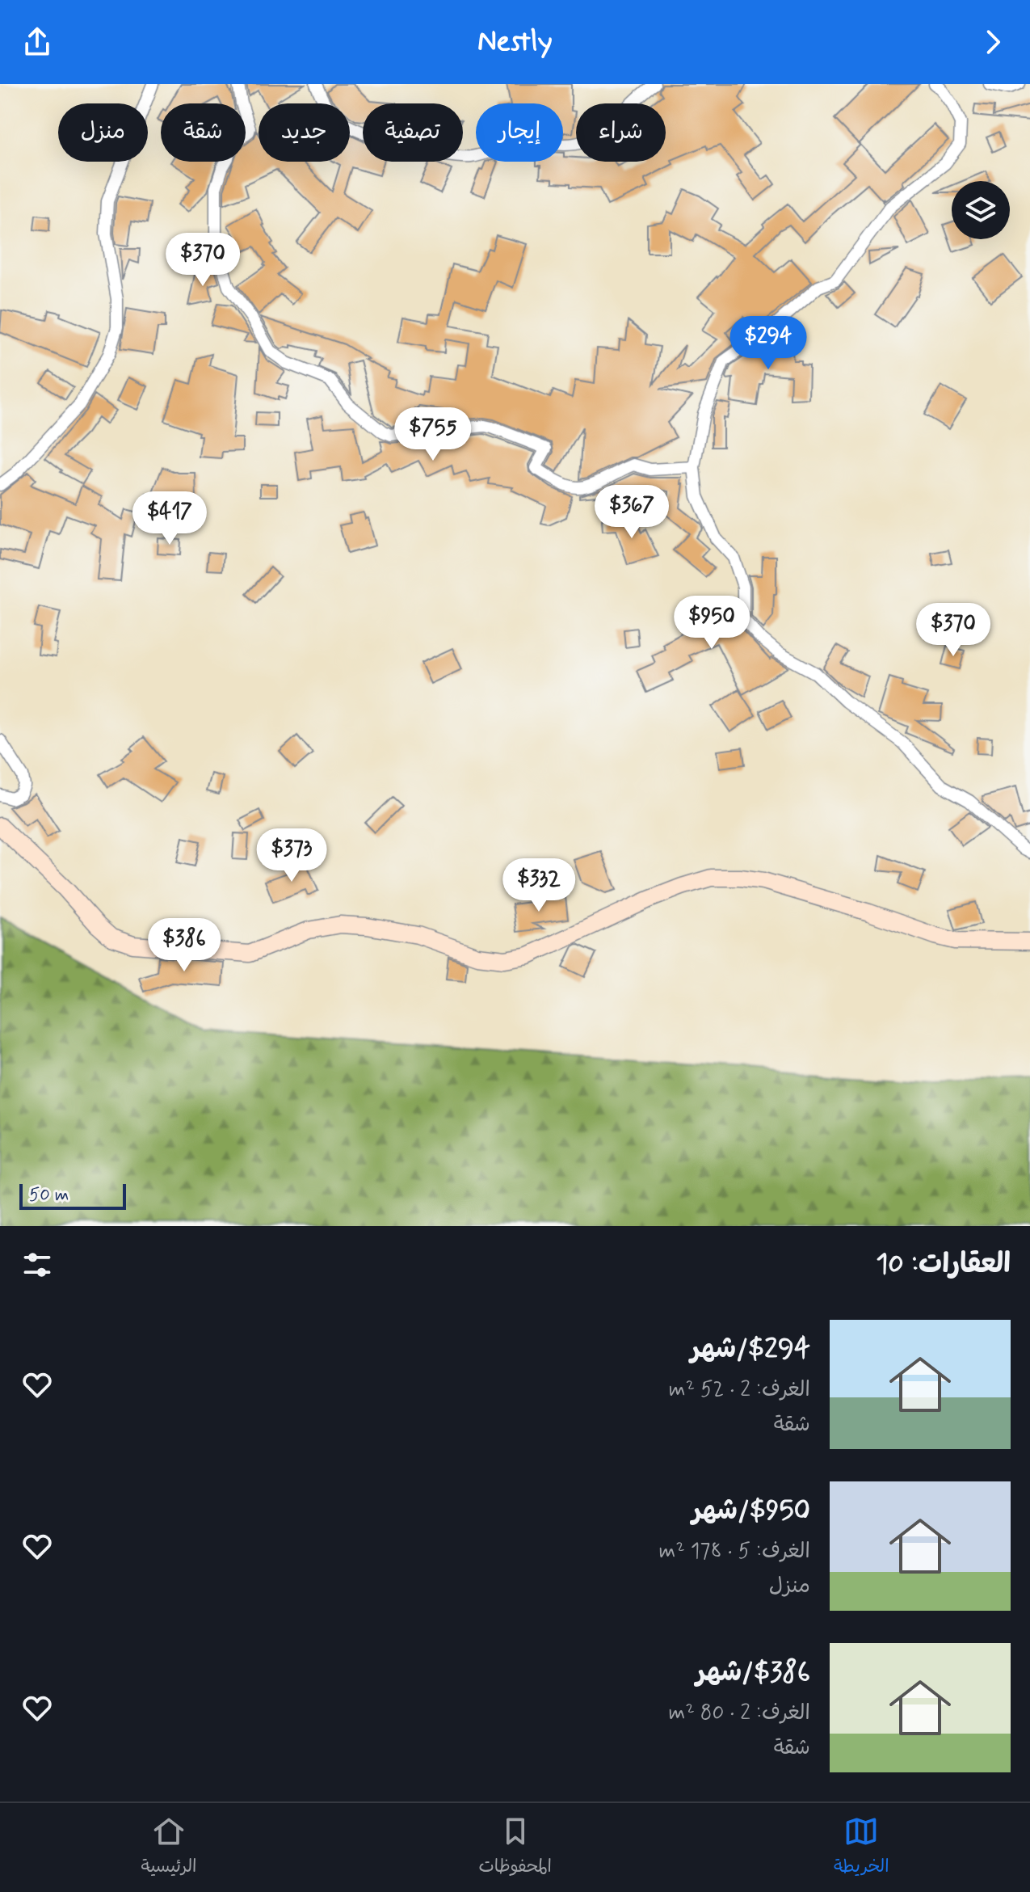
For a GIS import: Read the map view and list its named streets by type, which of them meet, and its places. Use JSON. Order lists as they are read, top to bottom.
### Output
{
  "scale_bar": "50 m",
  "page": {
    "header": "Nestly",
    "chip": [
      "شراء",
      "إيجار",
      "تصفية",
      "جديد",
      "شقة",
      "منزل"
    ],
    "price": [
      "$370",
      "$294",
      "$755",
      "$367",
      "$417",
      "$950",
      "$370",
      "$373",
      "$332",
      "$386"
    ],
    "scale": "50 m",
    "heading": "العقارات: 10",
    "list": [
      {
        "name": "$294/شهر",
        "note": "الغرف: 2 · 52 m² · شقة"
      },
      {
        "name": "$950/شهر",
        "note": "الغرف: 5 · 178 m² · منزل"
      },
      {
        "name": "$386/شهر",
        "note": "الغرف: 2 · 80 m² · شقة"
      }
    ],
    "tabs": ["الخريطة", "المحفوظات", "الرئيسية"]
  }
}
